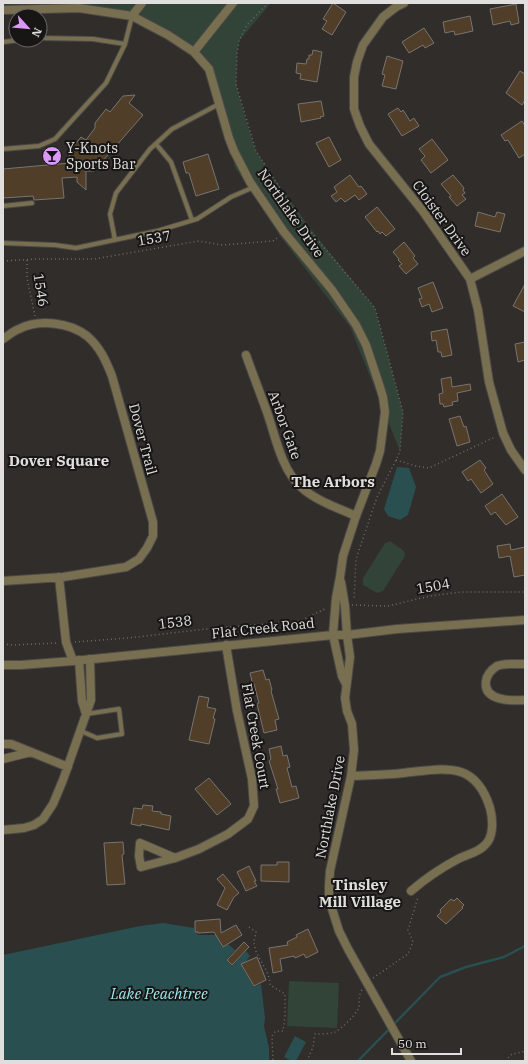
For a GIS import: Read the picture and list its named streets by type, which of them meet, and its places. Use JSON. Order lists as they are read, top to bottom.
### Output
{
  "streets": {
    "street": [
      "Northlake Drive",
      "Cloister Drive",
      "Arbor Gate",
      "Dover Trail",
      "Flat Creek Road",
      "Flat Creek Court"
    ],
    "path": [
      "1537",
      "1546",
      "1504",
      "1538"
    ]
  },
  "crossings": [
    ["Northlake Drive", "1537"],
    ["Northlake Drive", "Arbor Gate"],
    ["Northlake Drive", "1504"],
    ["Northlake Drive", "1538"],
    ["Northlake Drive", "Flat Creek Road"],
    ["1537", "1546"],
    ["1546", "Dover Trail"],
    ["Flat Creek Road", "Flat Creek Court"]
  ],
  "districts": ["Dover Square", "The Arbors", "Tinsley Mill Village"],
  "water": ["Lake Peachtree"],
  "places": {
    "bar": ["Y-Knots Sports Bar"]
  },
  "scale_bar": "50 m",
  "north": "bottom right"
}
